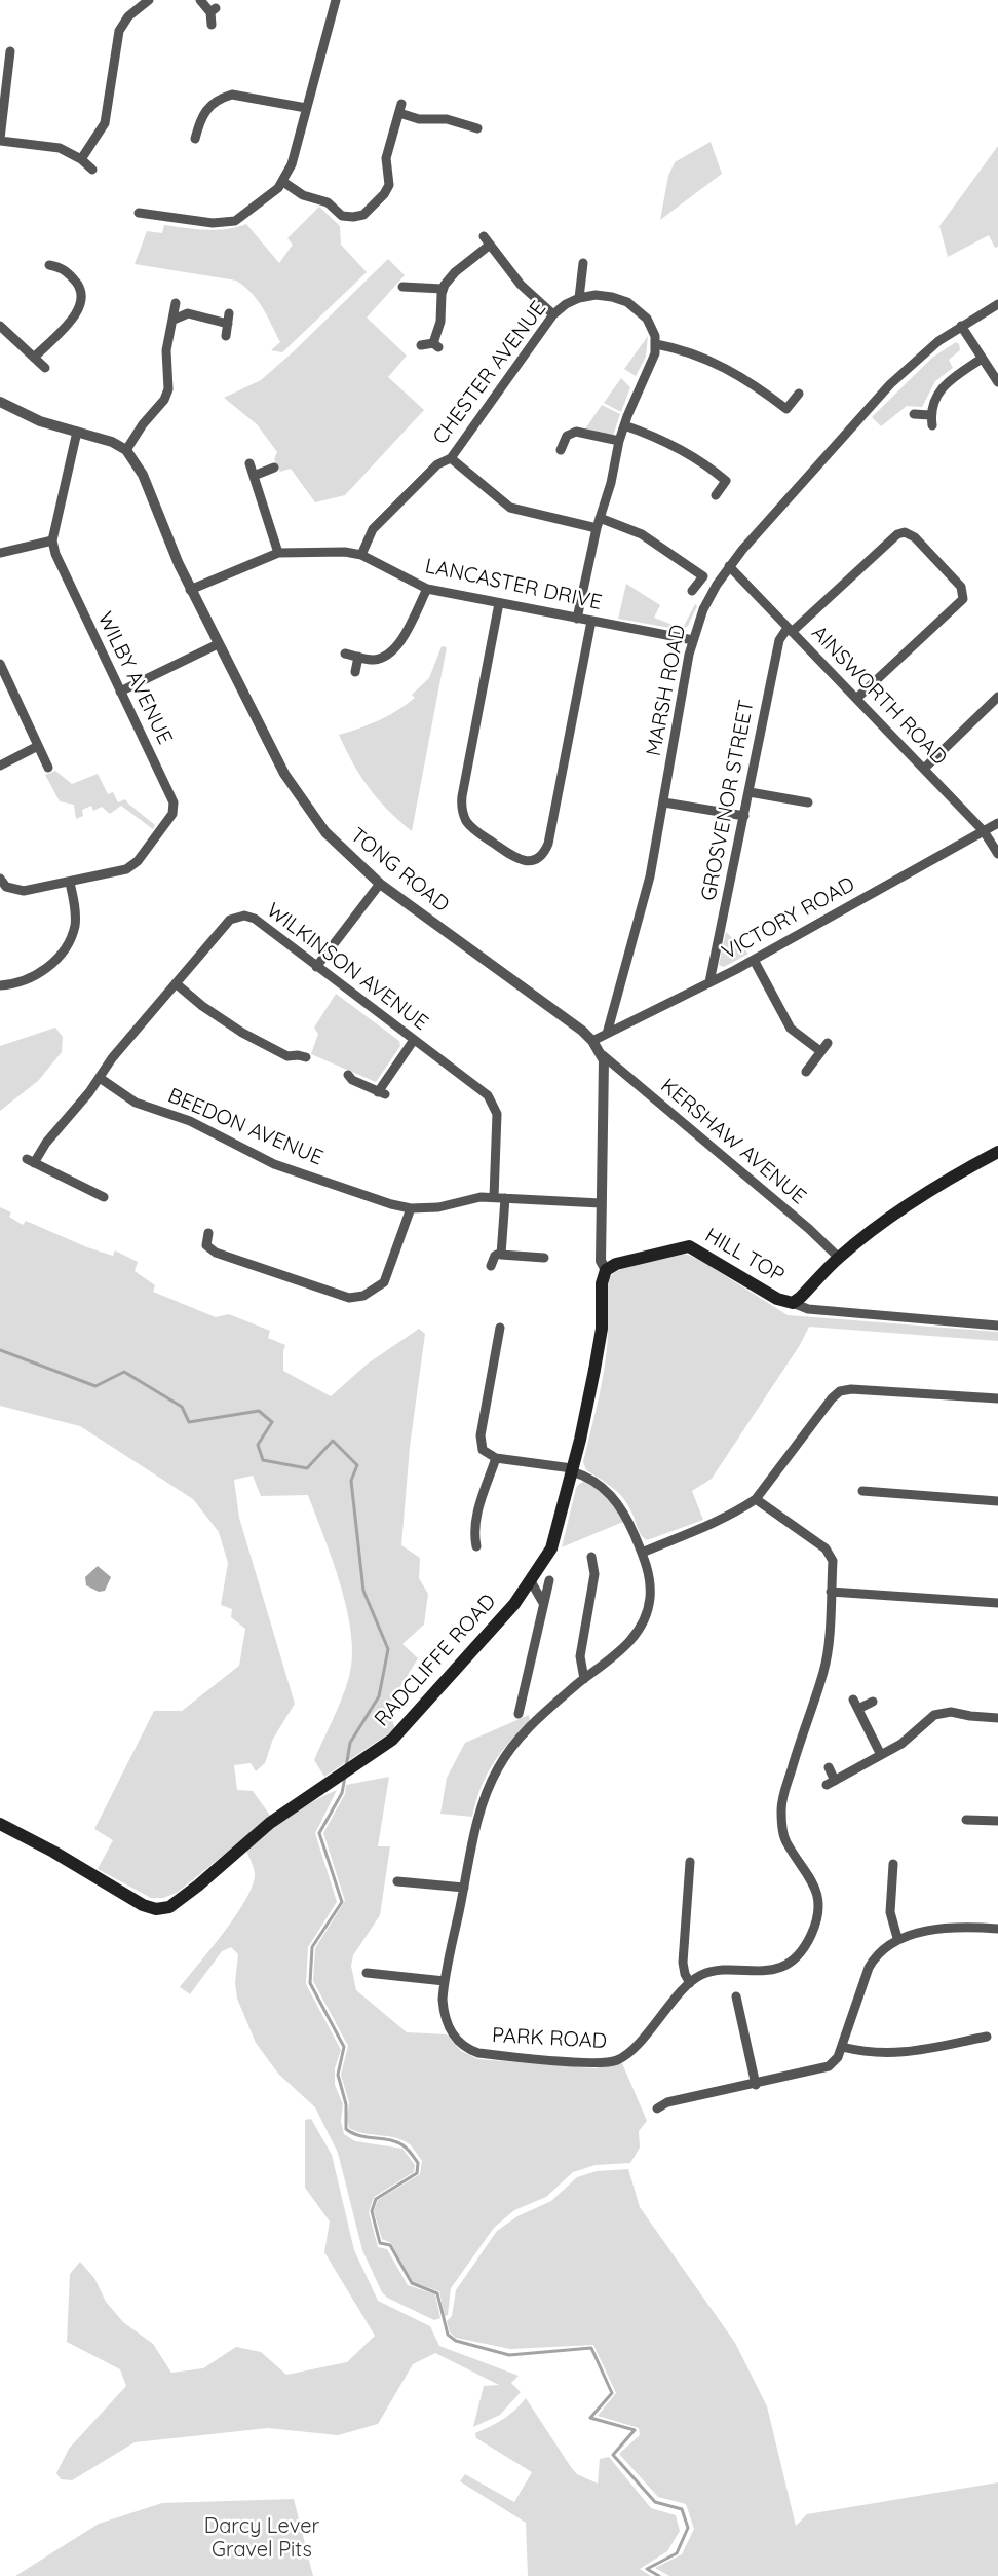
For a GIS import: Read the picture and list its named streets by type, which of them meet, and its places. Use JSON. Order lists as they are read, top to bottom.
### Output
{
  "streets": {
    "main road": ["HILL TOP", "RADCLIFFE ROAD"],
    "street": [
      "CHESTER AVENUE",
      "LANCASTER DRIVE",
      "WILBY AVENUE",
      "MARSH ROAD",
      "AINSWORTH ROAD",
      "GROSVENOR STREET",
      "TONG ROAD",
      "VICTORY ROAD",
      "WILKINSON AVENUE",
      "BEEDON AVENUE",
      "KERSHAW AVENUE",
      "PARK ROAD"
    ]
  },
  "crossings": [
    ["CHESTER AVENUE", "LANCASTER DRIVE"],
    ["LANCASTER DRIVE", "MARSH ROAD"],
    ["LANCASTER DRIVE", "TONG ROAD"],
    ["MARSH ROAD", "AINSWORTH ROAD"],
    ["MARSH ROAD", "VICTORY ROAD"],
    ["AINSWORTH ROAD", "GROSVENOR STREET"],
    ["AINSWORTH ROAD", "VICTORY ROAD"],
    ["GROSVENOR STREET", "VICTORY ROAD"],
    ["TONG ROAD", "VICTORY ROAD"],
    ["TONG ROAD", "KERSHAW AVENUE"],
    ["WILKINSON AVENUE", "BEEDON AVENUE"],
    ["HILL TOP", "RADCLIFFE ROAD"],
    ["RADCLIFFE ROAD", "PARK ROAD"]
  ],
  "parks": ["Darcy Lever Gravel Pits"]
}
